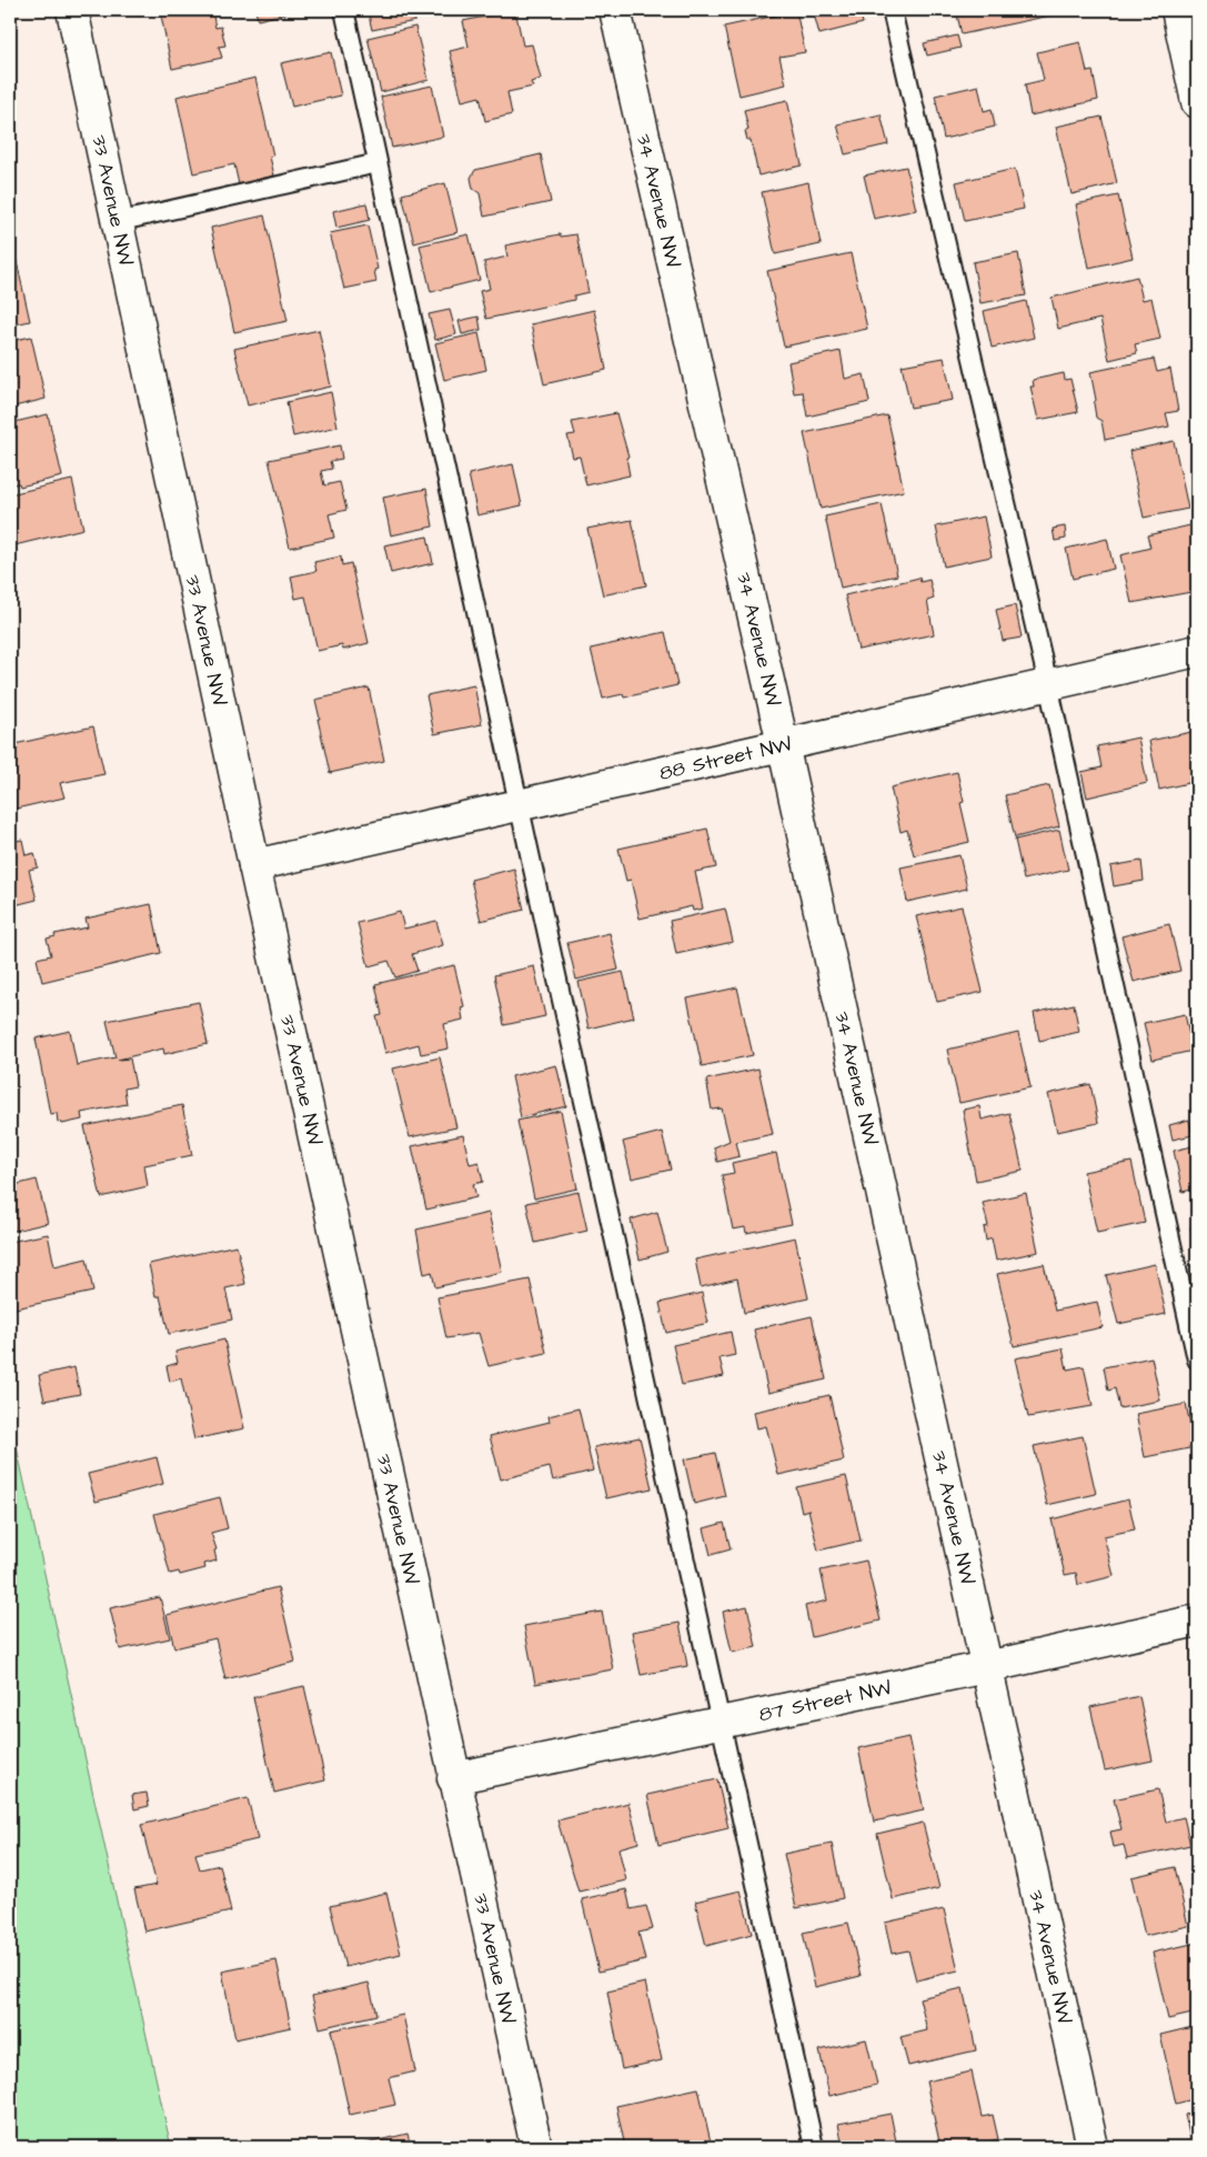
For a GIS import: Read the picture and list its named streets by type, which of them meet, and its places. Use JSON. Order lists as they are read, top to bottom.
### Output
{
  "streets": {
    "street": [
      "33 Avenue NW",
      "34 Avenue NW",
      "88 Street NW",
      "87 Street NW"
    ]
  },
  "crossings": [
    ["33 Avenue NW", "88 Street NW"],
    ["33 Avenue NW", "87 Street NW"],
    ["34 Avenue NW", "88 Street NW"],
    ["34 Avenue NW", "87 Street NW"]
  ]
}
